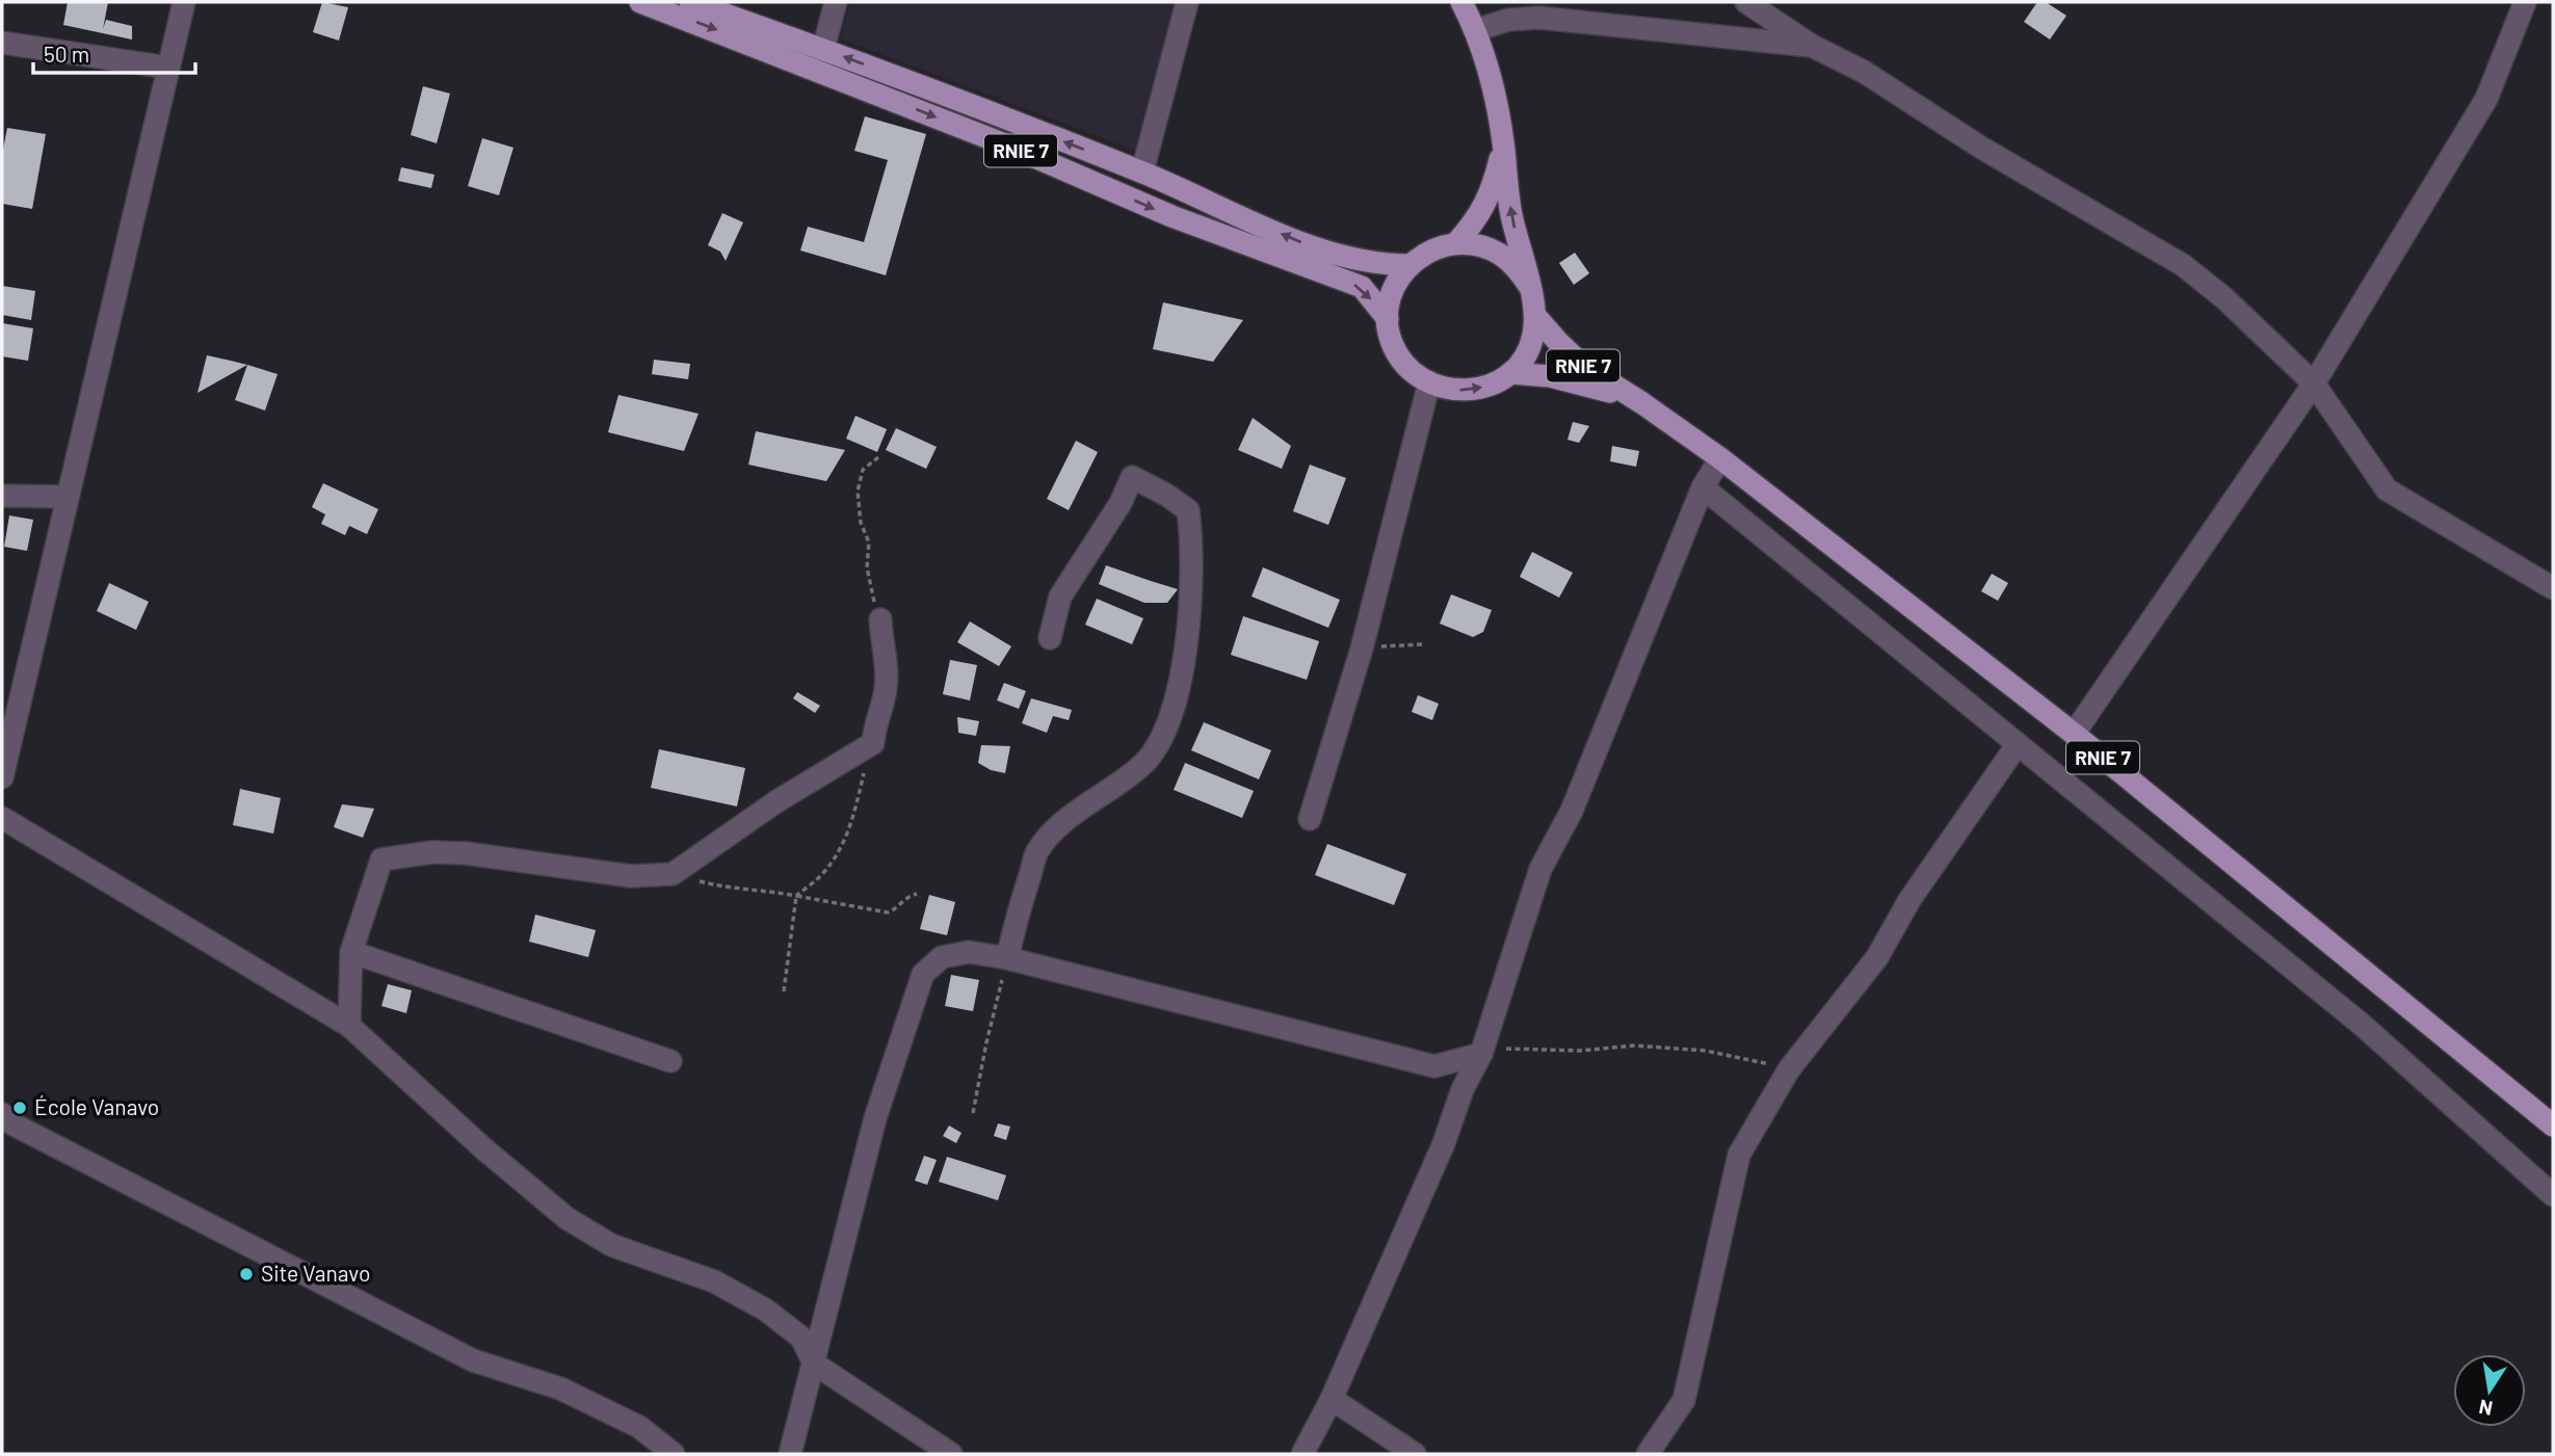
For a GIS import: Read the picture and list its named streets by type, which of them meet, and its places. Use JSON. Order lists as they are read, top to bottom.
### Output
{
  "streets": {
    "main road": ["RNIE 7"]
  },
  "places": ["École Vanavo", "Site Vanavo"],
  "scale_bar": "50 m",
  "north": "bottom"
}
